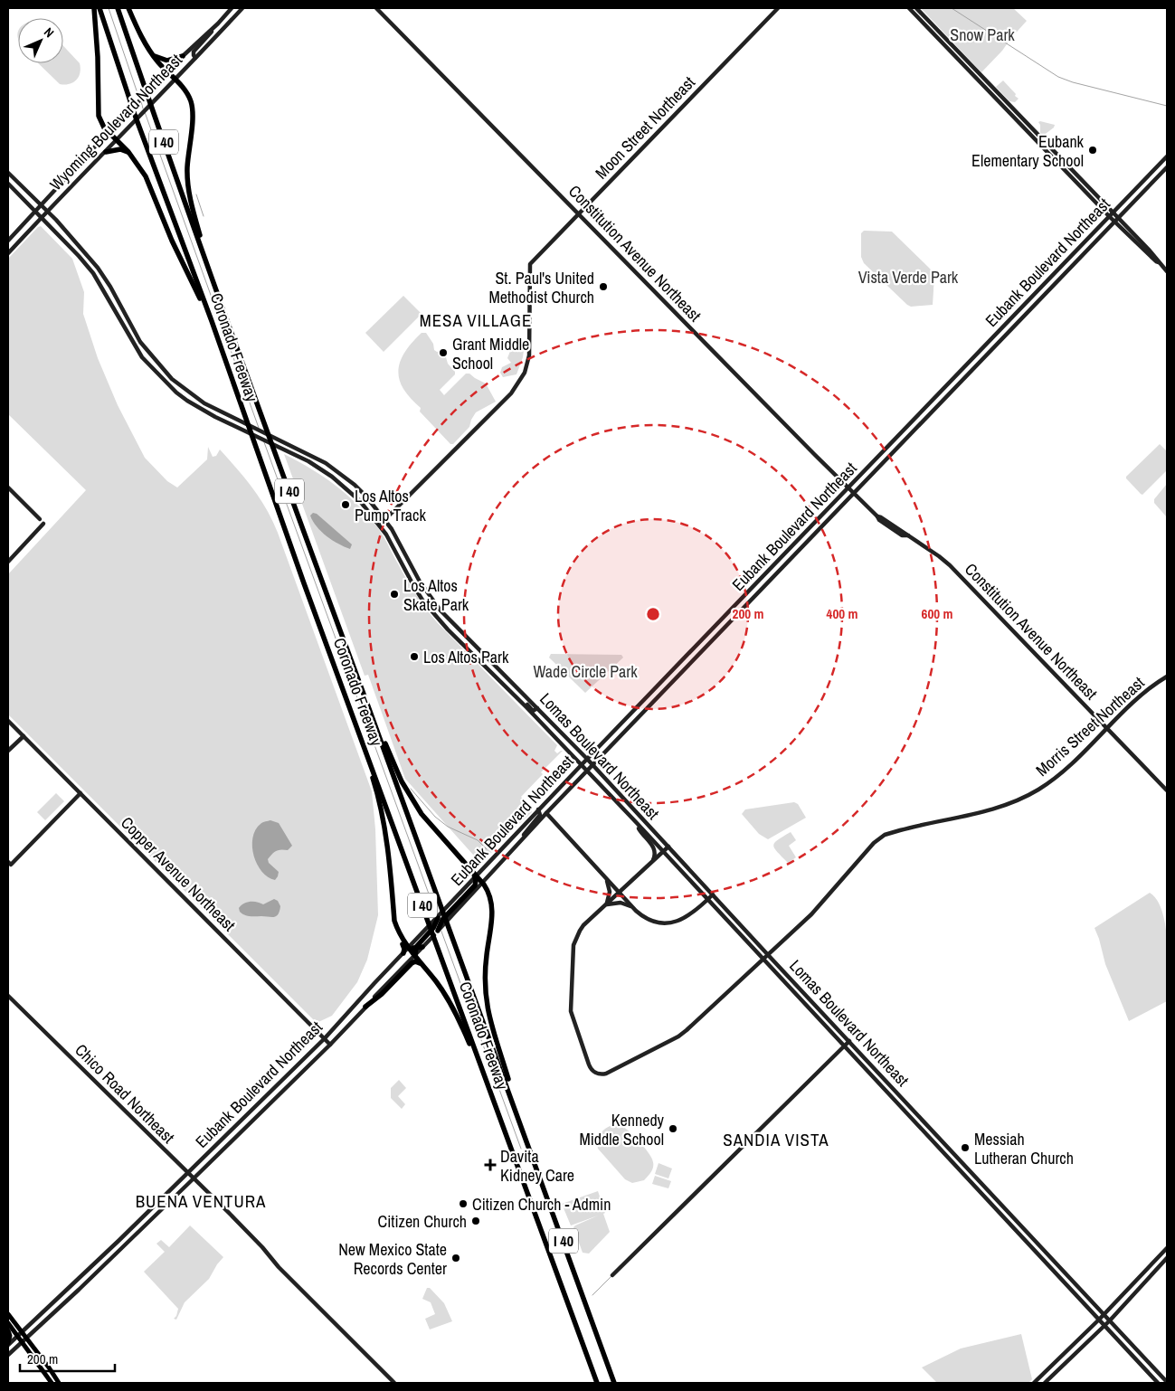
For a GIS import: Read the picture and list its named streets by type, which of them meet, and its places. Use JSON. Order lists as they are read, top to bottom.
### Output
{
  "streets": {
    "highway": ["I 40", "Coronado Freeway"],
    "main road": [
      "Wyoming Boulevard Northeast",
      "Moon Street Northeast",
      "Constitution Avenue Northeast",
      "Eubank Boulevard Northeast",
      "Morris Street Northeast",
      "Lomas Boulevard Northeast",
      "Copper Avenue Northeast",
      "Chico Road Northeast"
    ]
  },
  "crossings": [
    ["Wyoming Boulevard Northeast", "Lomas Boulevard Northeast"],
    ["Moon Street Northeast", "Constitution Avenue Northeast"],
    ["Moon Street Northeast", "Lomas Boulevard Northeast"],
    ["Constitution Avenue Northeast", "Eubank Boulevard Northeast"],
    ["Constitution Avenue Northeast", "Morris Street Northeast"],
    ["Eubank Boulevard Northeast", "Lomas Boulevard Northeast"],
    ["Eubank Boulevard Northeast", "Copper Avenue Northeast"],
    ["Eubank Boulevard Northeast", "Chico Road Northeast"],
    ["Morris Street Northeast", "Lomas Boulevard Northeast"]
  ],
  "districts": ["MESA VILLAGE", "SANDIA VISTA", "BUENA VENTURA"],
  "parks": ["Snow Park", "Vista Verde Park", "Wade Circle Park"],
  "places": {
    "other": [
      "Eubank Elementary School",
      "St. Paul's United Methodist Church",
      "Grant Middle School",
      "Los Altos Pump Track",
      "Los Altos Skate Park",
      "Los Altos Park",
      "Kennedy Middle School",
      "Messiah Lutheran Church",
      "Citizen Church - Admin",
      "Citizen Church",
      "New Mexico State Records Center"
    ],
    "health": ["Davita Kidney Care"]
  },
  "scale_bar": "200 m",
  "north": "top right",
  "rings": ["200 m", "400 m", "600 m"]
}
